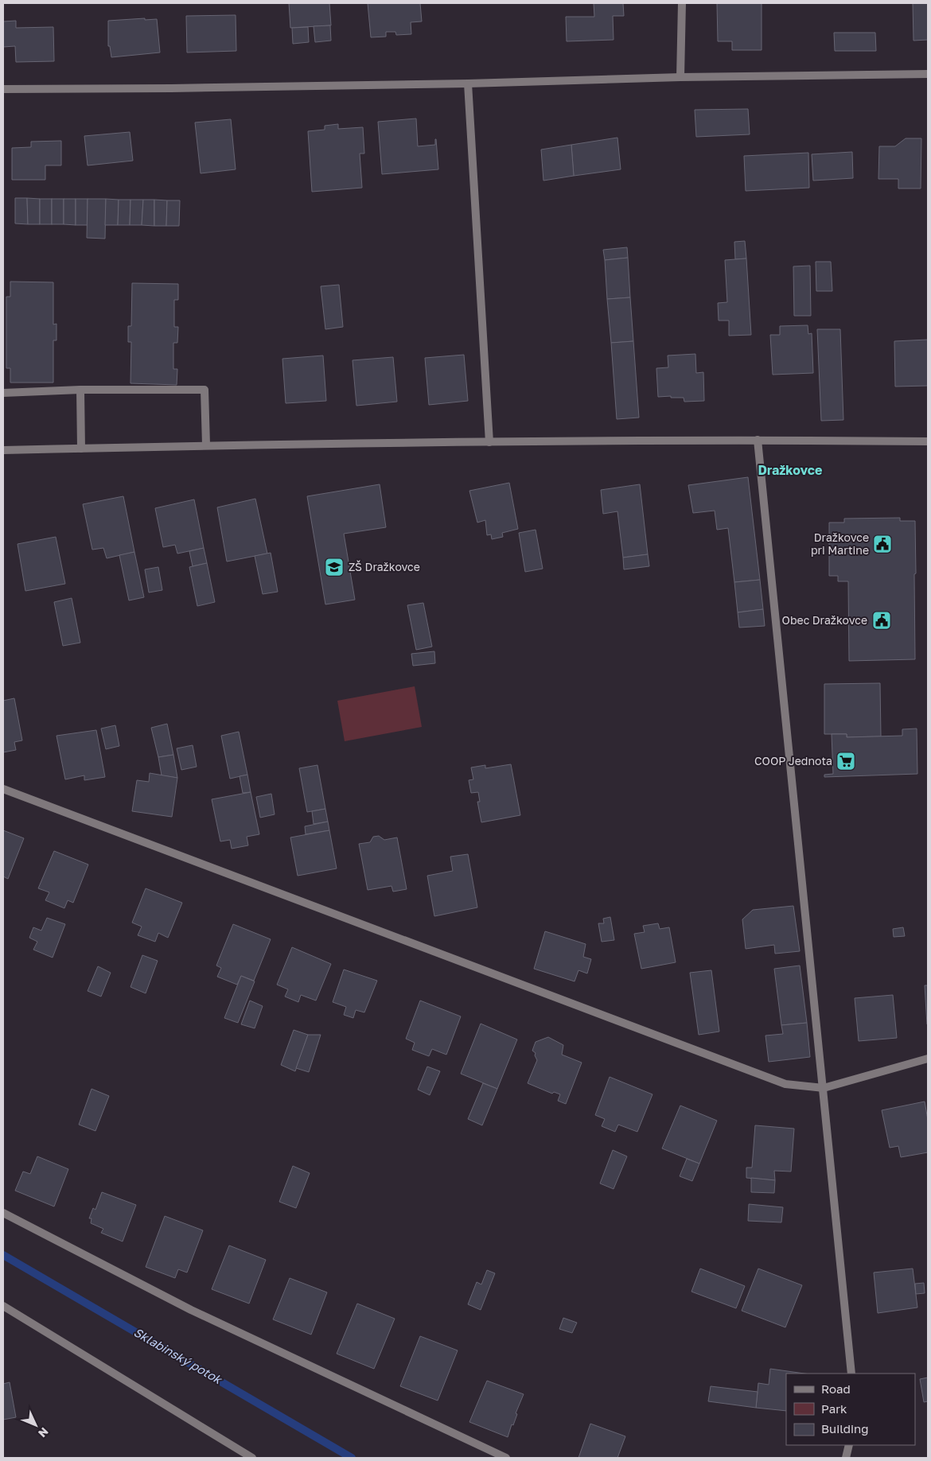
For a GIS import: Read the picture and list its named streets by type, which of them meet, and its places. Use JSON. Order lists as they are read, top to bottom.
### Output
{
  "districts": ["Dražkovce"],
  "water": ["Sklabinský potok"],
  "places": {
    "public building": ["Dražkovce pri Martine", "Obec Dražkovce"],
    "school or university": ["ZŠ Dražkovce"],
    "supermarket": ["COOP Jednota"]
  },
  "legend": ["Road", "Park", "Building"],
  "north": "bottom right"
}
